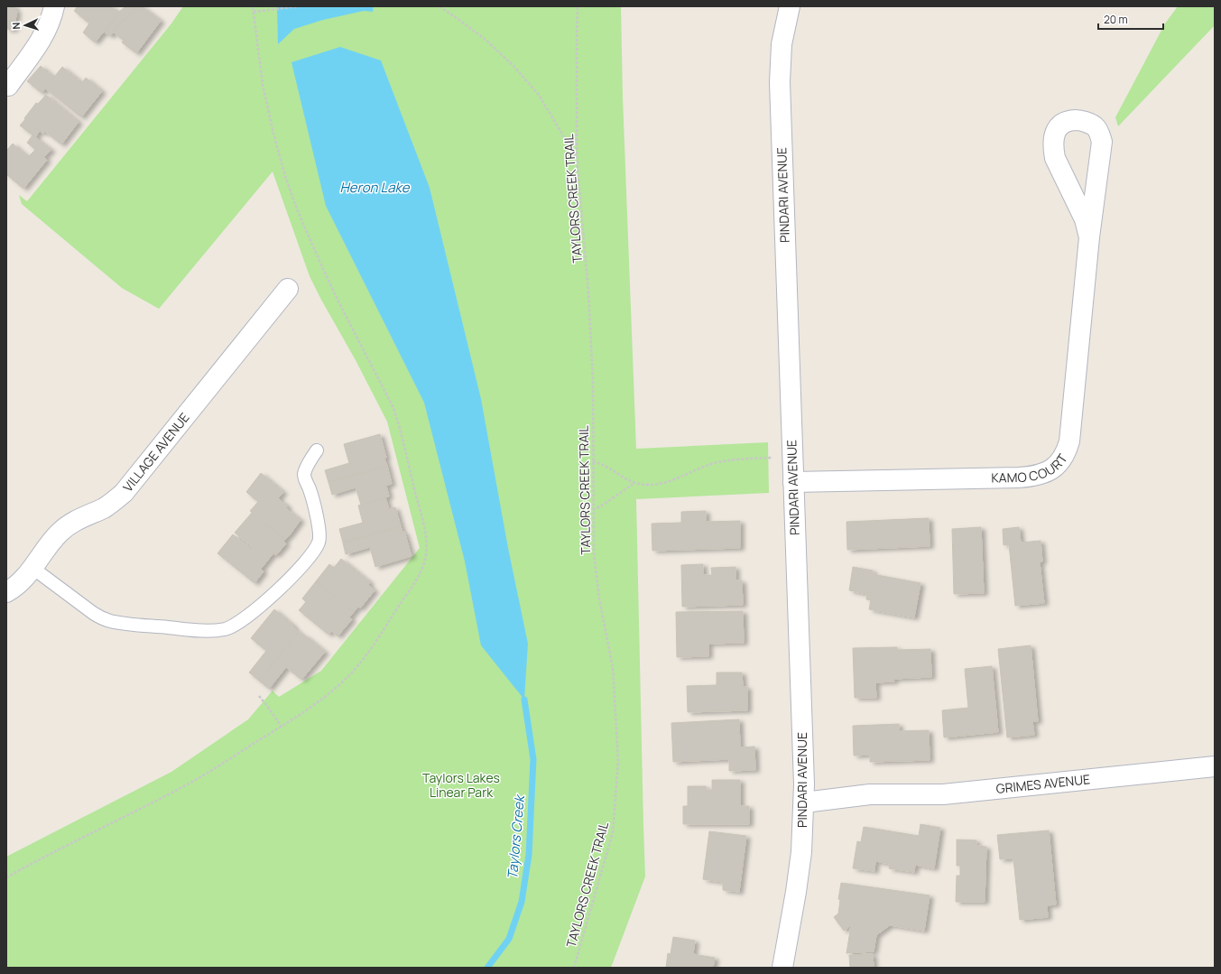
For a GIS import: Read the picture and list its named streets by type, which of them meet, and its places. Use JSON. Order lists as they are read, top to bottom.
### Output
{
  "streets": {
    "street": [
      "PINDARI AVENUE",
      "VILLAGE AVENUE",
      "KAMO COURT",
      "GRIMES AVENUE"
    ],
    "path": ["TAYLORS CREEK TRAIL"]
  },
  "crossings": [
    ["PINDARI AVENUE", "KAMO COURT"],
    ["PINDARI AVENUE", "GRIMES AVENUE"]
  ],
  "water": ["Heron Lake", "Taylors Creek"],
  "parks": ["Taylors Lakes Linear Park"],
  "scale_bar": "20 m",
  "north": "left"
}
